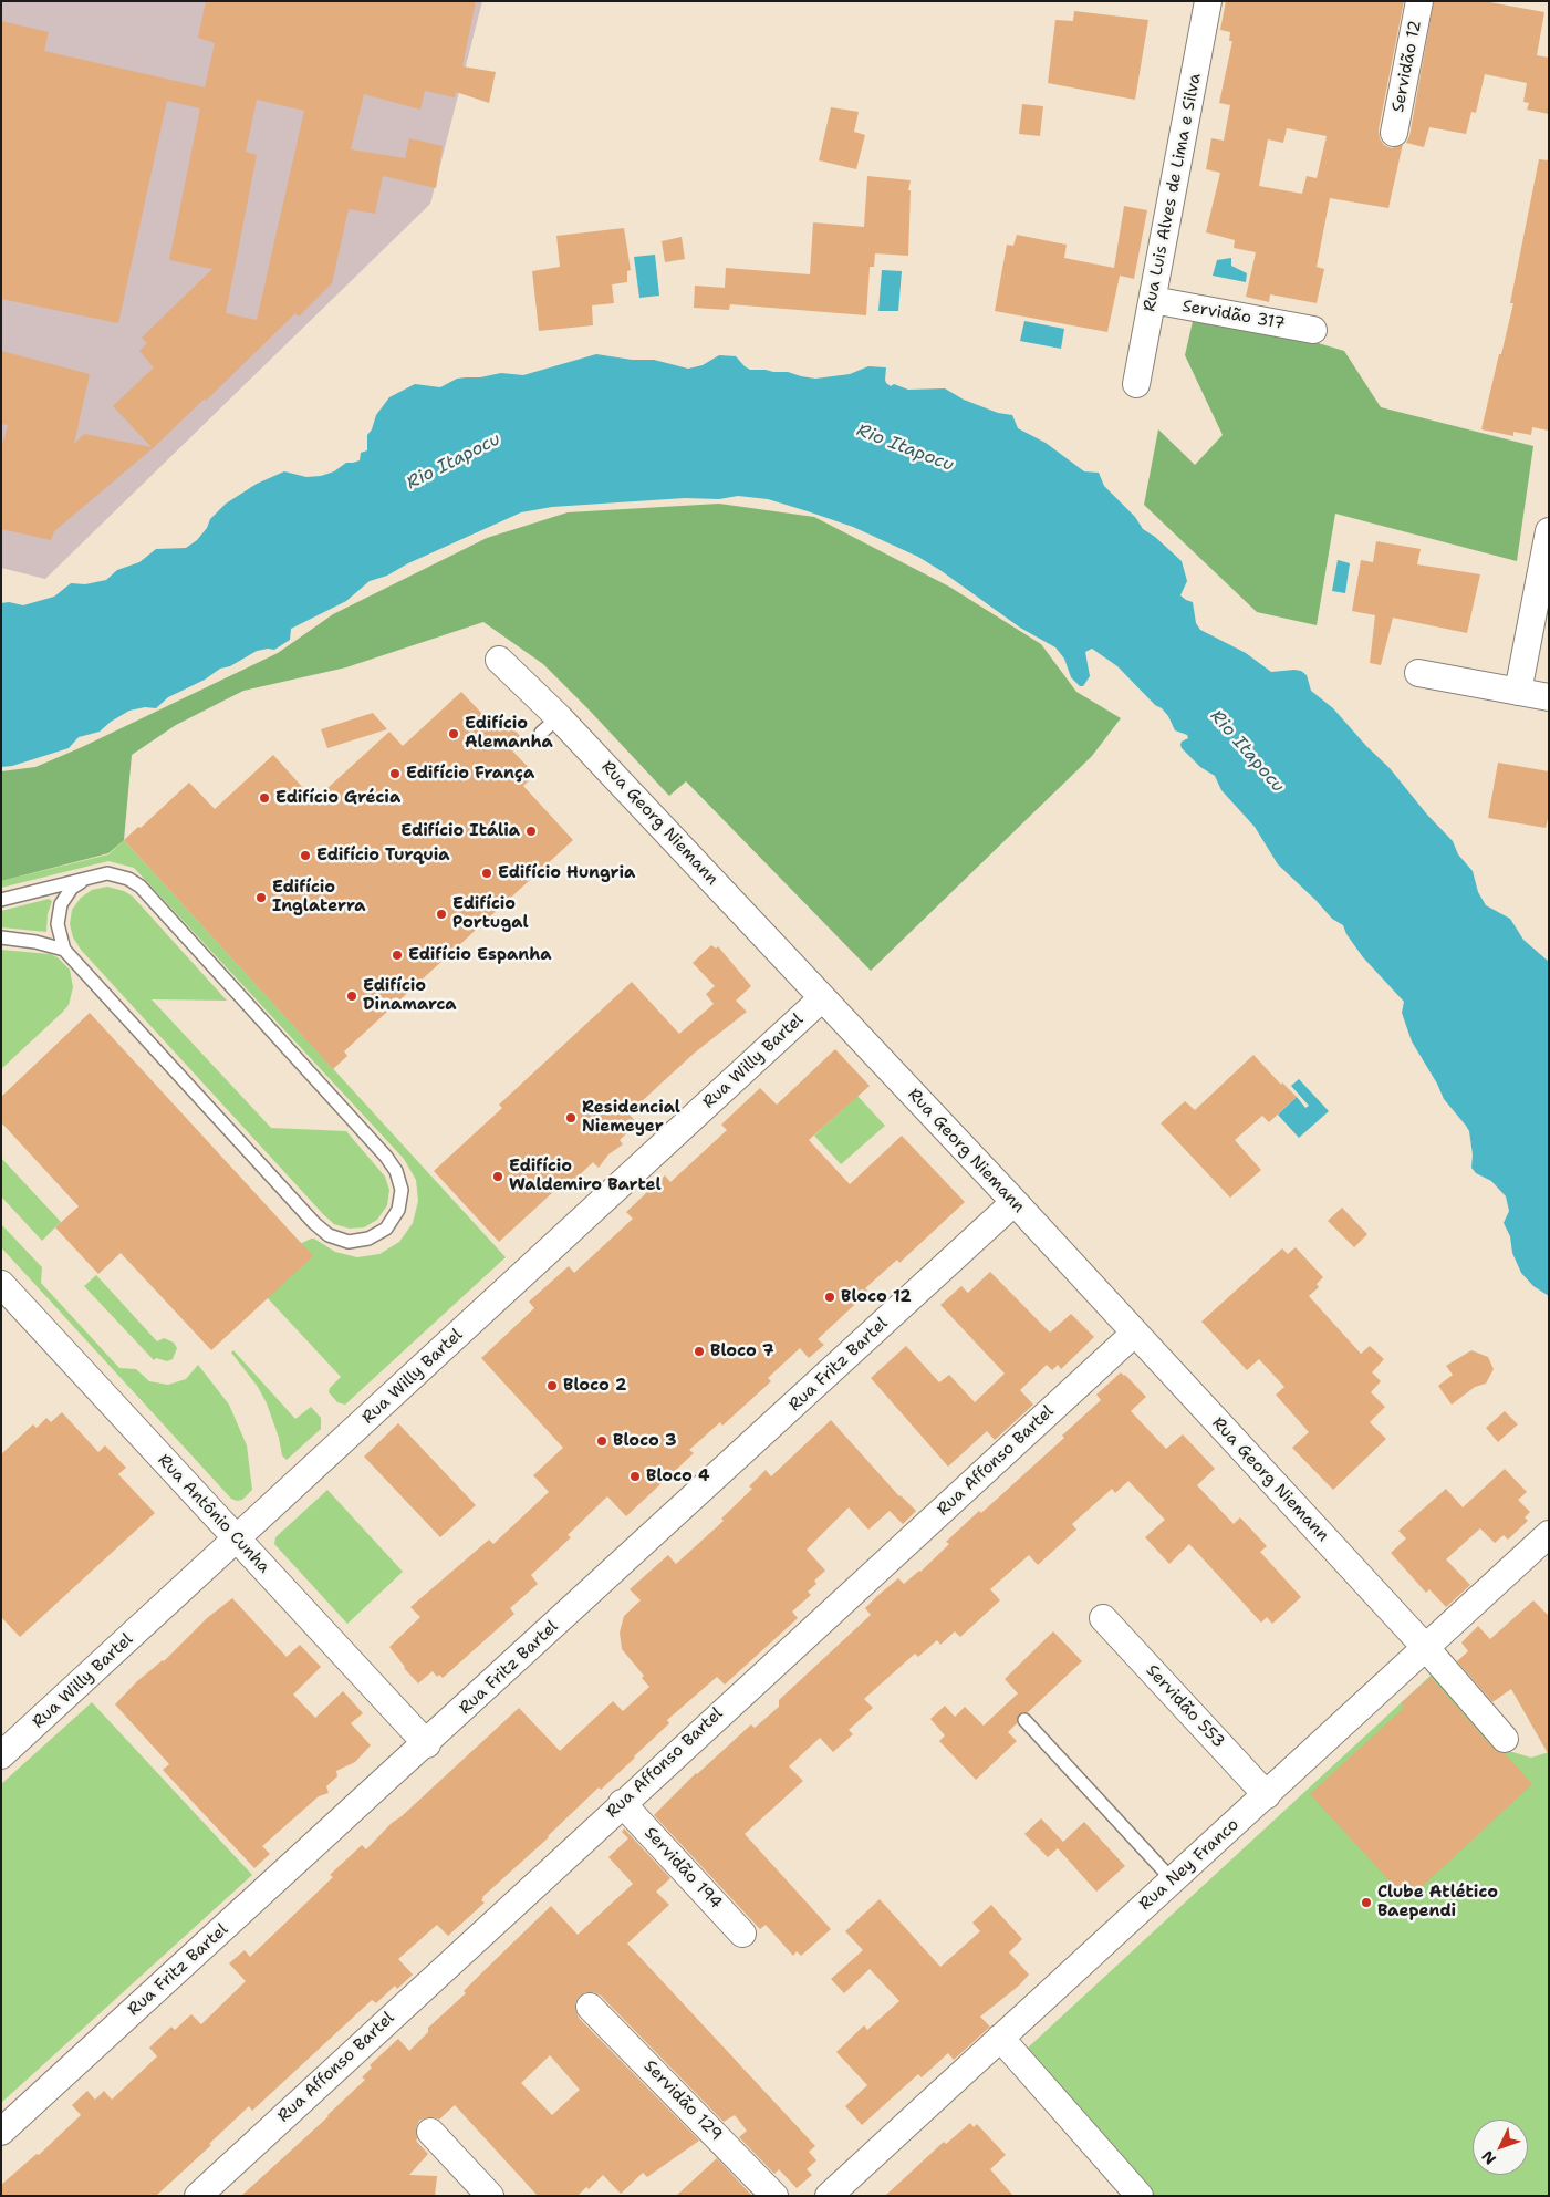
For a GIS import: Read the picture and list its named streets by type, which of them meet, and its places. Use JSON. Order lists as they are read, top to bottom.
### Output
{
  "streets": {
    "street": [
      "Servidão 12",
      "Rua Luis Alves de Lima e Silva",
      "Servidão 317",
      "Rua Georg Niemann",
      "Rua Willy Bartel",
      "Rua Fritz Bartel",
      "Rua Affonso Bartel",
      "Rua Antônio Cunha",
      "Servidão 553",
      "Rua Ney Franco",
      "Servidão 194",
      "Servidão 129"
    ]
  },
  "crossings": [
    ["Rua Luis Alves de Lima e Silva", "Servidão 317"],
    ["Rua Georg Niemann", "Rua Willy Bartel"],
    ["Rua Georg Niemann", "Rua Fritz Bartel"],
    ["Rua Georg Niemann", "Rua Affonso Bartel"],
    ["Rua Georg Niemann", "Rua Ney Franco"],
    ["Rua Willy Bartel", "Rua Antônio Cunha"],
    ["Rua Fritz Bartel", "Rua Antônio Cunha"],
    ["Rua Affonso Bartel", "Servidão 194"],
    ["Servidão 553", "Rua Ney Franco"]
  ],
  "water": ["Rio Itapocu"],
  "places": [
    "Edifício Alemanha",
    "Edifício França",
    "Edifício Grécia",
    "Edifício Itália",
    "Edifício Turquia",
    "Edifício Hungria",
    "Edifício Inglaterra",
    "Edifício Portugal",
    "Edifício Espanha",
    "Edifício Dinamarca",
    "Residencial Niemeyer",
    "Edifício Waldemiro Bartel",
    "Bloco 12",
    "Bloco 7",
    "Bloco 2",
    "Bloco 3",
    "Bloco 4",
    "Clube Atlético Baependi"
  ],
  "north": "bottom left"
}
